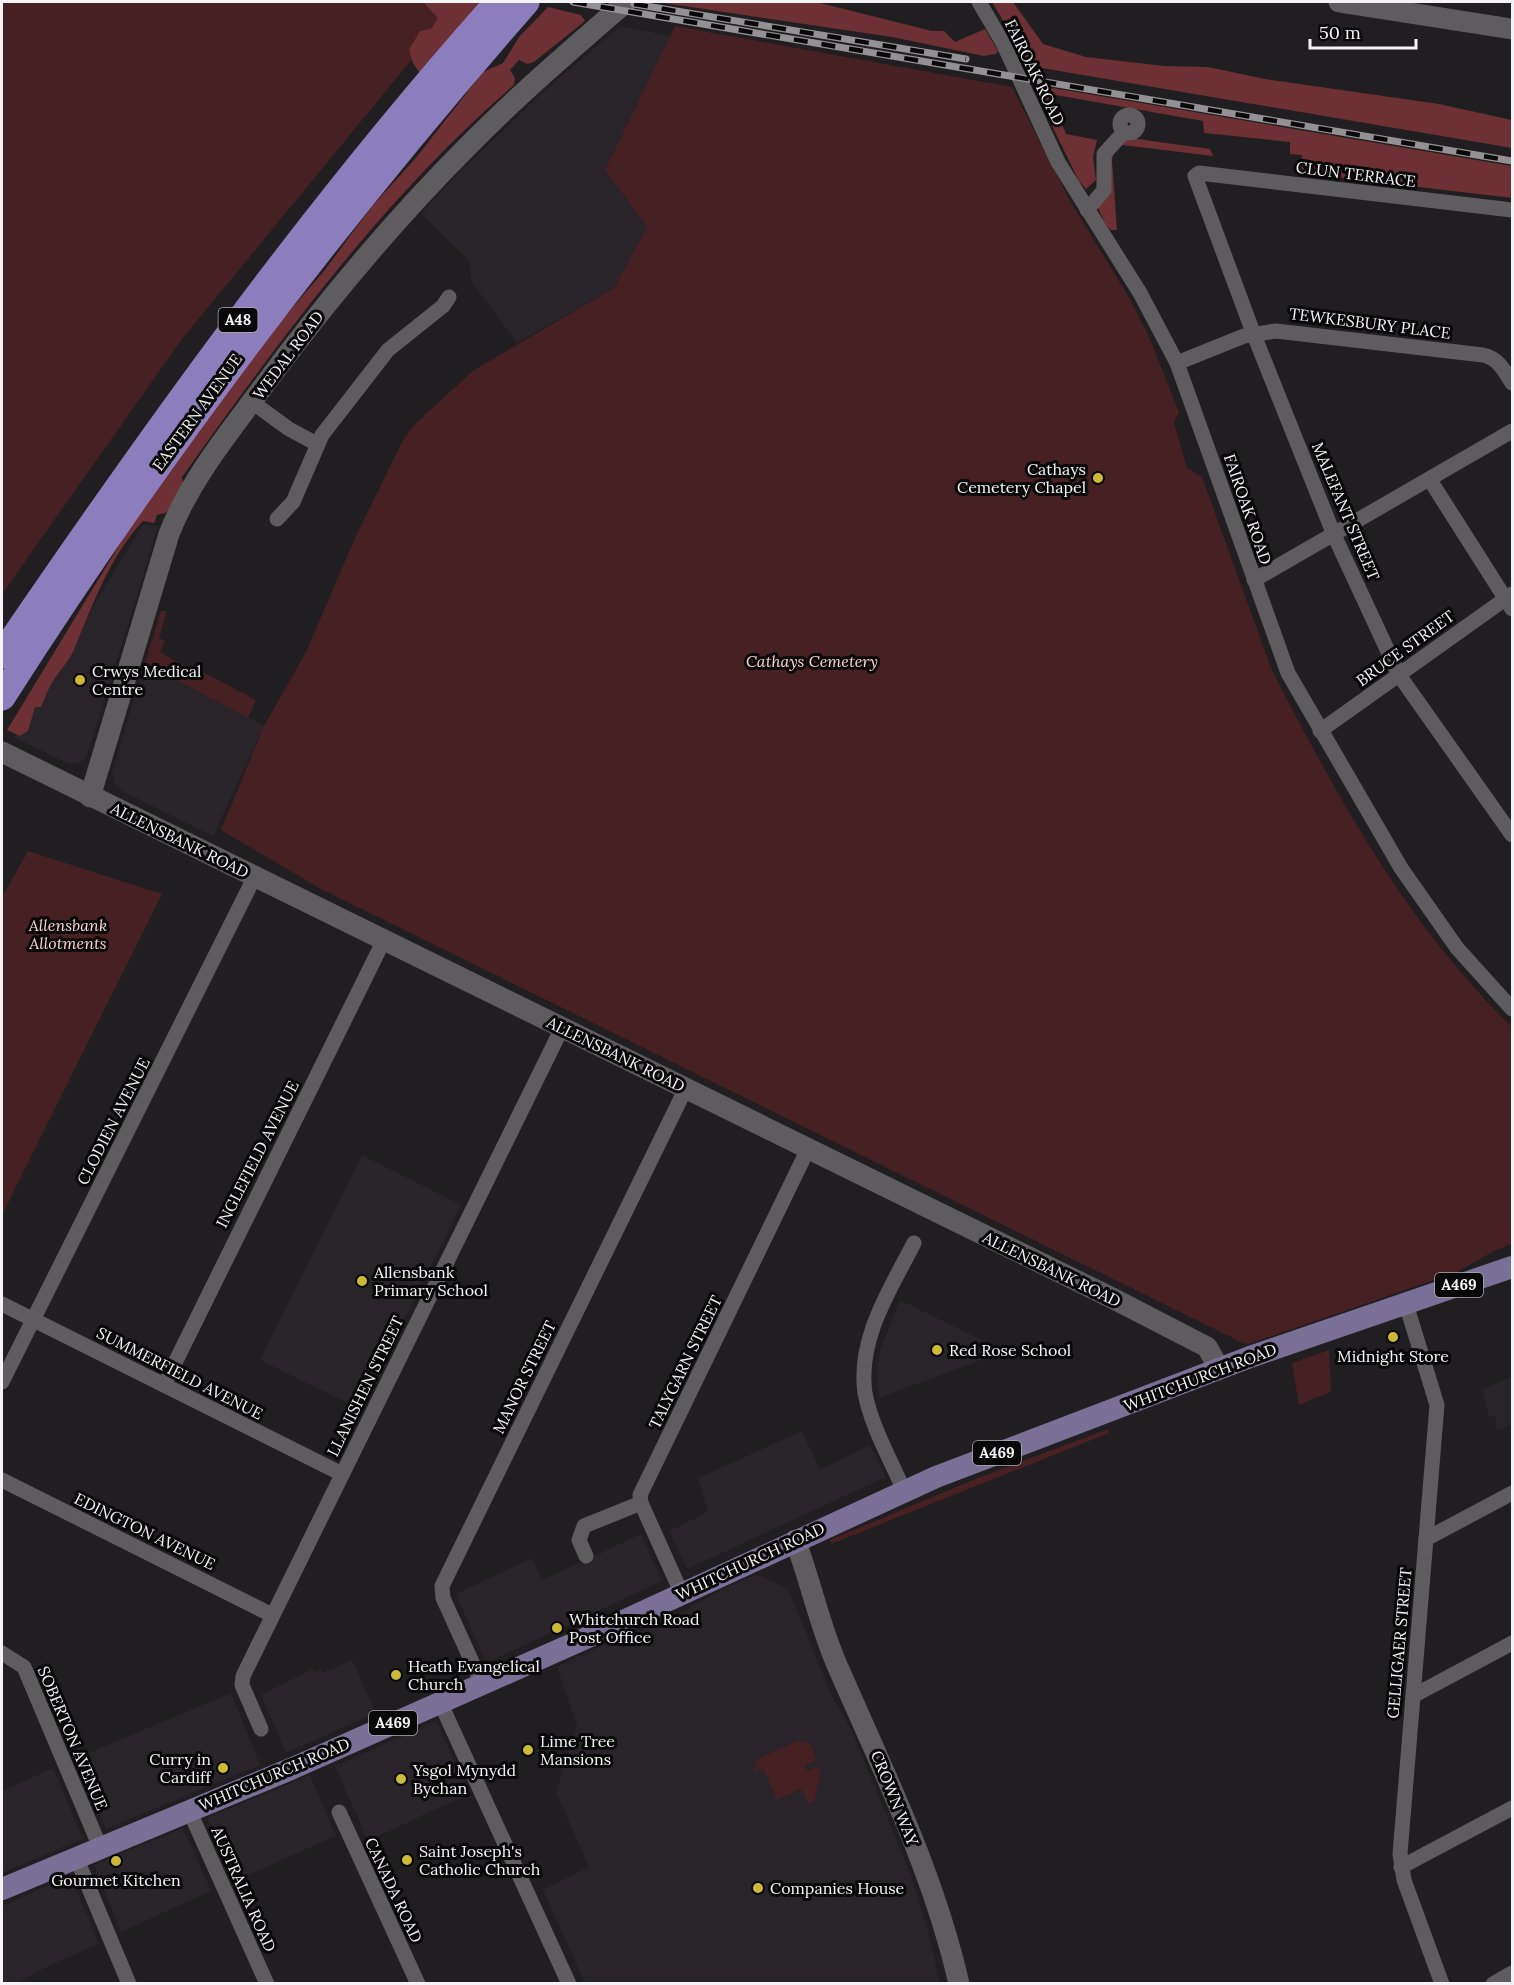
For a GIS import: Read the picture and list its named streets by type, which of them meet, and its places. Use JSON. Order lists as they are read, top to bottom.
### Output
{
  "streets": {
    "highway": ["A48", "EASTERN AVENUE"],
    "main road": ["A469", "WHITCHURCH ROAD"],
    "street": [
      "FAIROAK ROAD",
      "CLUN TERRACE",
      "TEWKESBURY PLACE",
      "WEDAL ROAD",
      "MALEFANT STREET",
      "BRUCE STREET",
      "ALLENSBANK ROAD",
      "CLODIEN AVENUE",
      "INGLEFIELD AVENUE",
      "TALYGARN STREET",
      "SUMMERFIELD AVENUE",
      "MANOR STREET",
      "LLANISHEN STREET",
      "EDINGTON AVENUE",
      "GELLIGAER STREET",
      "SOBERTON AVENUE",
      "CROWN WAY",
      "AUSTRALIA ROAD",
      "CANADA ROAD"
    ]
  },
  "crossings": [
    ["FAIROAK ROAD", "TEWKESBURY PLACE"],
    ["FAIROAK ROAD", "BRUCE STREET"],
    ["CLUN TERRACE", "MALEFANT STREET"],
    ["TEWKESBURY PLACE", "MALEFANT STREET"],
    ["WEDAL ROAD", "ALLENSBANK ROAD"],
    ["MALEFANT STREET", "BRUCE STREET"],
    ["ALLENSBANK ROAD", "CLODIEN AVENUE"],
    ["ALLENSBANK ROAD", "INGLEFIELD AVENUE"],
    ["ALLENSBANK ROAD", "TALYGARN STREET"],
    ["ALLENSBANK ROAD", "MANOR STREET"],
    ["ALLENSBANK ROAD", "WHITCHURCH ROAD"],
    ["ALLENSBANK ROAD", "LLANISHEN STREET"],
    ["CLODIEN AVENUE", "SUMMERFIELD AVENUE"],
    ["INGLEFIELD AVENUE", "SUMMERFIELD AVENUE"],
    ["SUMMERFIELD AVENUE", "LLANISHEN STREET"],
    ["MANOR STREET", "WHITCHURCH ROAD"],
    ["WHITCHURCH ROAD", "GELLIGAER STREET"],
    ["WHITCHURCH ROAD", "SOBERTON AVENUE"],
    ["WHITCHURCH ROAD", "CROWN WAY"],
    ["WHITCHURCH ROAD", "AUSTRALIA ROAD"],
    ["LLANISHEN STREET", "EDINGTON AVENUE"]
  ],
  "parks": ["Cathays Cemetery", "Allensbank Allotments"],
  "places": [
    "Cathays Cemetery Chapel",
    "Crwys Medical Centre",
    "Allensbank Primary School",
    "Midnight Store",
    "Red Rose School",
    "Whitchurch Road Post Office",
    "Heath Evangelical Church",
    "Lime Tree Mansions",
    "Curry in Cardiff",
    "Ysgol Mynydd Bychan",
    "Saint Joseph's Catholic Church",
    "Gourmet Kitchen",
    "Companies House"
  ],
  "scale_bar": "50 m"
}
